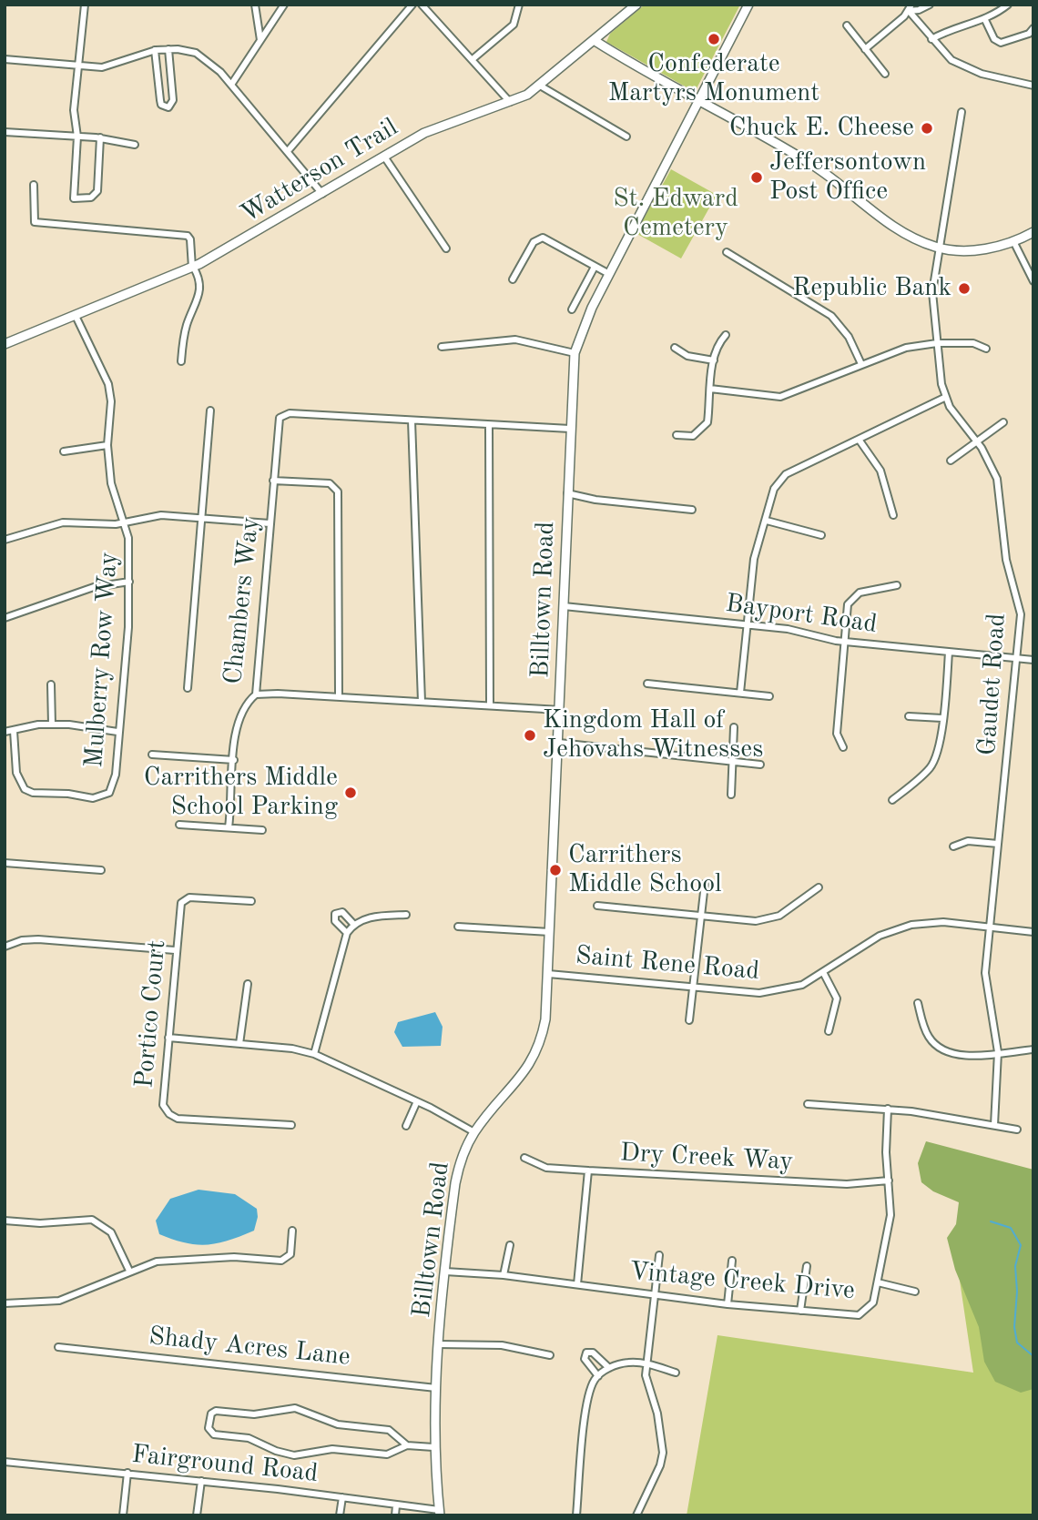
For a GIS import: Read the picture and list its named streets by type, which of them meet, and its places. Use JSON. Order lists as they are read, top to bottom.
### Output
{
  "streets": {
    "main road": ["Watterson Trail", "Billtown Road"],
    "street": [
      "Chambers Way",
      "Bayport Road",
      "Mulberry Row Way",
      "Gaudet Road",
      "Saint Rene Road",
      "Portico Court",
      "Dry Creek Way",
      "Vintage Creek Drive",
      "Shady Acres Lane",
      "Fairground Road"
    ]
  },
  "crossings": [
    ["Watterson Trail", "Mulberry Row Way"],
    ["Billtown Road", "Bayport Road"],
    ["Billtown Road", "Saint Rene Road"],
    ["Billtown Road", "Vintage Creek Drive"],
    ["Billtown Road", "Shady Acres Lane"],
    ["Billtown Road", "Fairground Road"],
    ["Bayport Road", "Gaudet Road"],
    ["Gaudet Road", "Saint Rene Road"],
    ["Dry Creek Way", "Vintage Creek Drive"]
  ],
  "parks": ["St. Edward Cemetery"],
  "places": [
    "Confederate Martyrs Monument",
    "Chuck E. Cheese",
    "Jeffersontown Post Office",
    "Republic Bank",
    "Kingdom Hall of Jehovahs Witnesses",
    "Carrithers Middle School Parking",
    "Carrithers Middle School"
  ]
}
